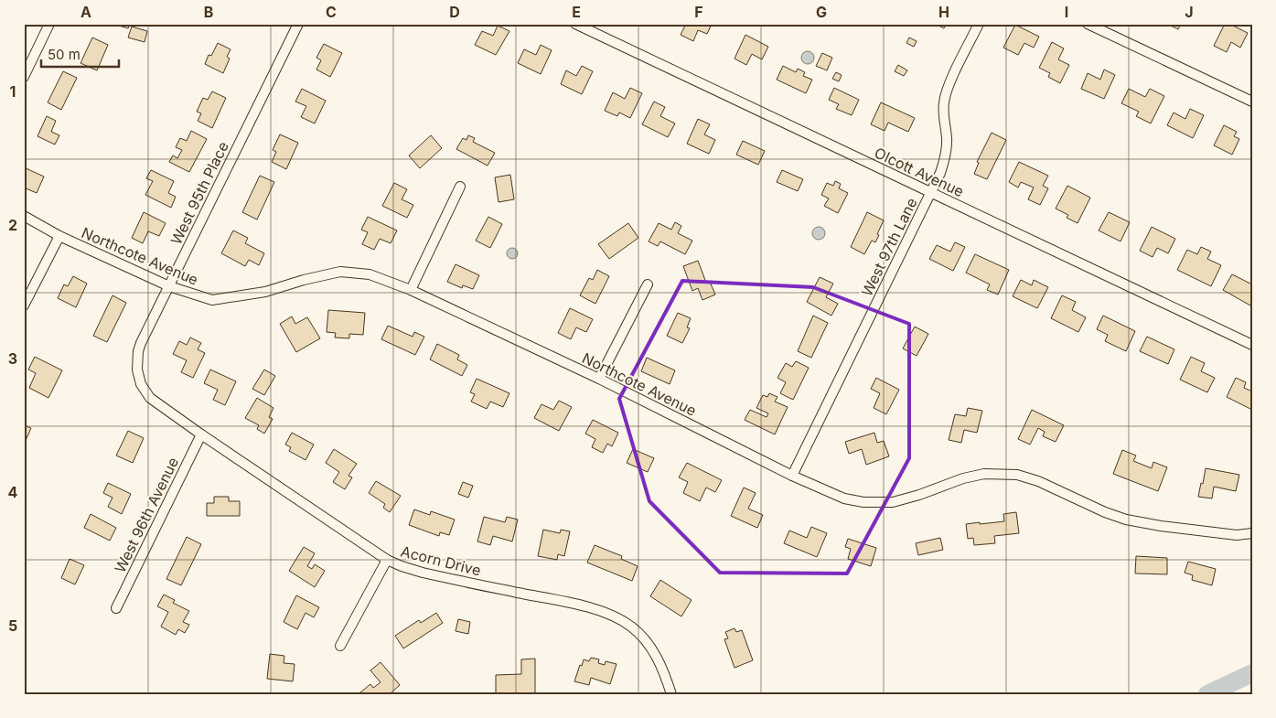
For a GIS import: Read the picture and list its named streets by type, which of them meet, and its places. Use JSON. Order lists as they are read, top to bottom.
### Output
{
  "streets": {
    "street": [
      "Olcott Avenue",
      "West 95th Place",
      "West 97th Lane",
      "Northcote Avenue",
      "West 96th Avenue",
      "Acorn Drive"
    ]
  },
  "crossings": [
    ["Olcott Avenue", "West 97th Lane"],
    ["West 95th Place", "Northcote Avenue"],
    ["West 95th Place", "Acorn Drive"],
    ["West 97th Lane", "Northcote Avenue"],
    ["West 96th Avenue", "Acorn Drive"]
  ],
  "scale_bar": "50 m",
  "grid": {
    "columns": [
      "A",
      "B",
      "C",
      "D",
      "E",
      "F",
      "G",
      "H",
      "I",
      "J"
    ],
    "rows": [
      "1",
      "2",
      "3",
      "4",
      "5"
    ]
  }
}
